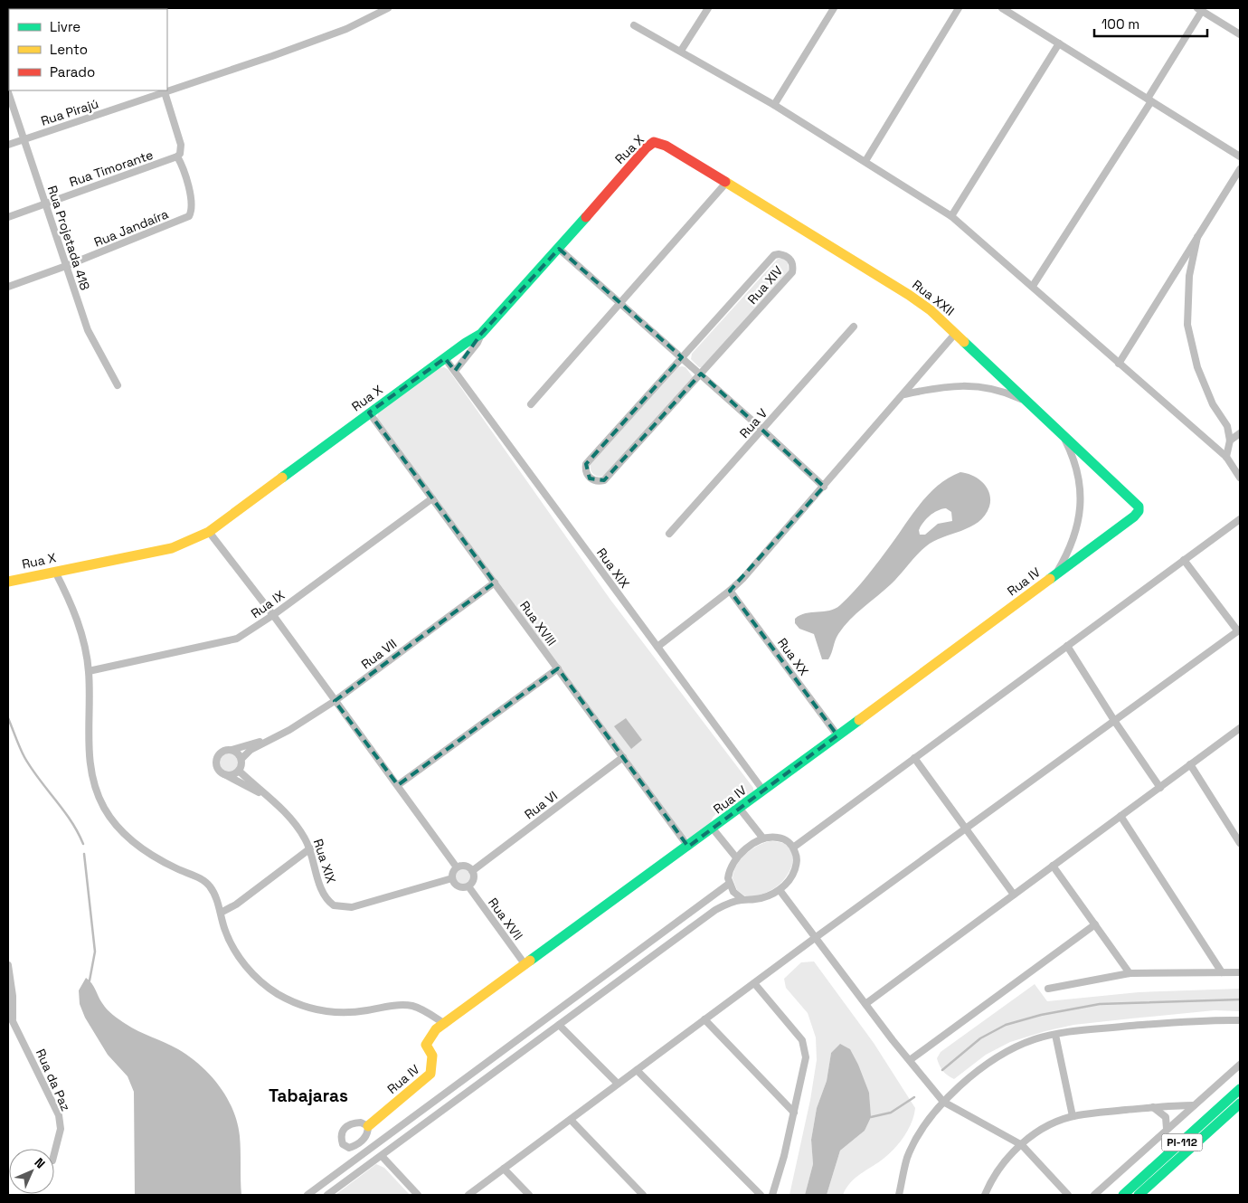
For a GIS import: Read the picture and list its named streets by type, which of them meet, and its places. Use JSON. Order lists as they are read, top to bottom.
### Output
{
  "streets": {
    "street": [
      "Rua Pirajú",
      "Rua X",
      "Rua Timorante",
      "Rua Jandaíra",
      "Rua Projetada 418",
      "Rua XIV",
      "Rua XXII",
      "Rua V",
      "Rua XIX",
      "Rua IV",
      "Rua IX",
      "Rua XVIII",
      "Rua VII",
      "Rua XX",
      "Rua VI",
      "Rua XVII",
      "Rua da Paz",
      "PI-112"
    ]
  },
  "crossings": [
    ["Rua Pirajú", "Rua Projetada 418"],
    ["Rua X", "Rua XXII"],
    ["Rua X", "Rua XIX"],
    ["Rua X", "Rua XVIII"],
    ["Rua Timorante", "Rua Jandaíra"],
    ["Rua Timorante", "Rua Projetada 418"],
    ["Rua Jandaíra", "Rua Projetada 418"],
    ["Rua XXII", "Rua IV"],
    ["Rua XIX", "Rua IV"],
    ["Rua XIX", "Rua VI"],
    ["Rua XIX", "Rua XVII"],
    ["Rua IV", "Rua XVIII"],
    ["Rua IV", "Rua XX"],
    ["Rua IV", "Rua XVII"],
    ["Rua IX", "Rua XVIII"],
    ["Rua XVIII", "Rua VII"],
    ["Rua XVIII", "Rua VI"],
    ["Rua VI", "Rua XVII"]
  ],
  "districts": ["Tabajaras"],
  "legend": ["Livre", "Lento", "Parado"],
  "scale_bar": "100 m",
  "north": "top right"
}
